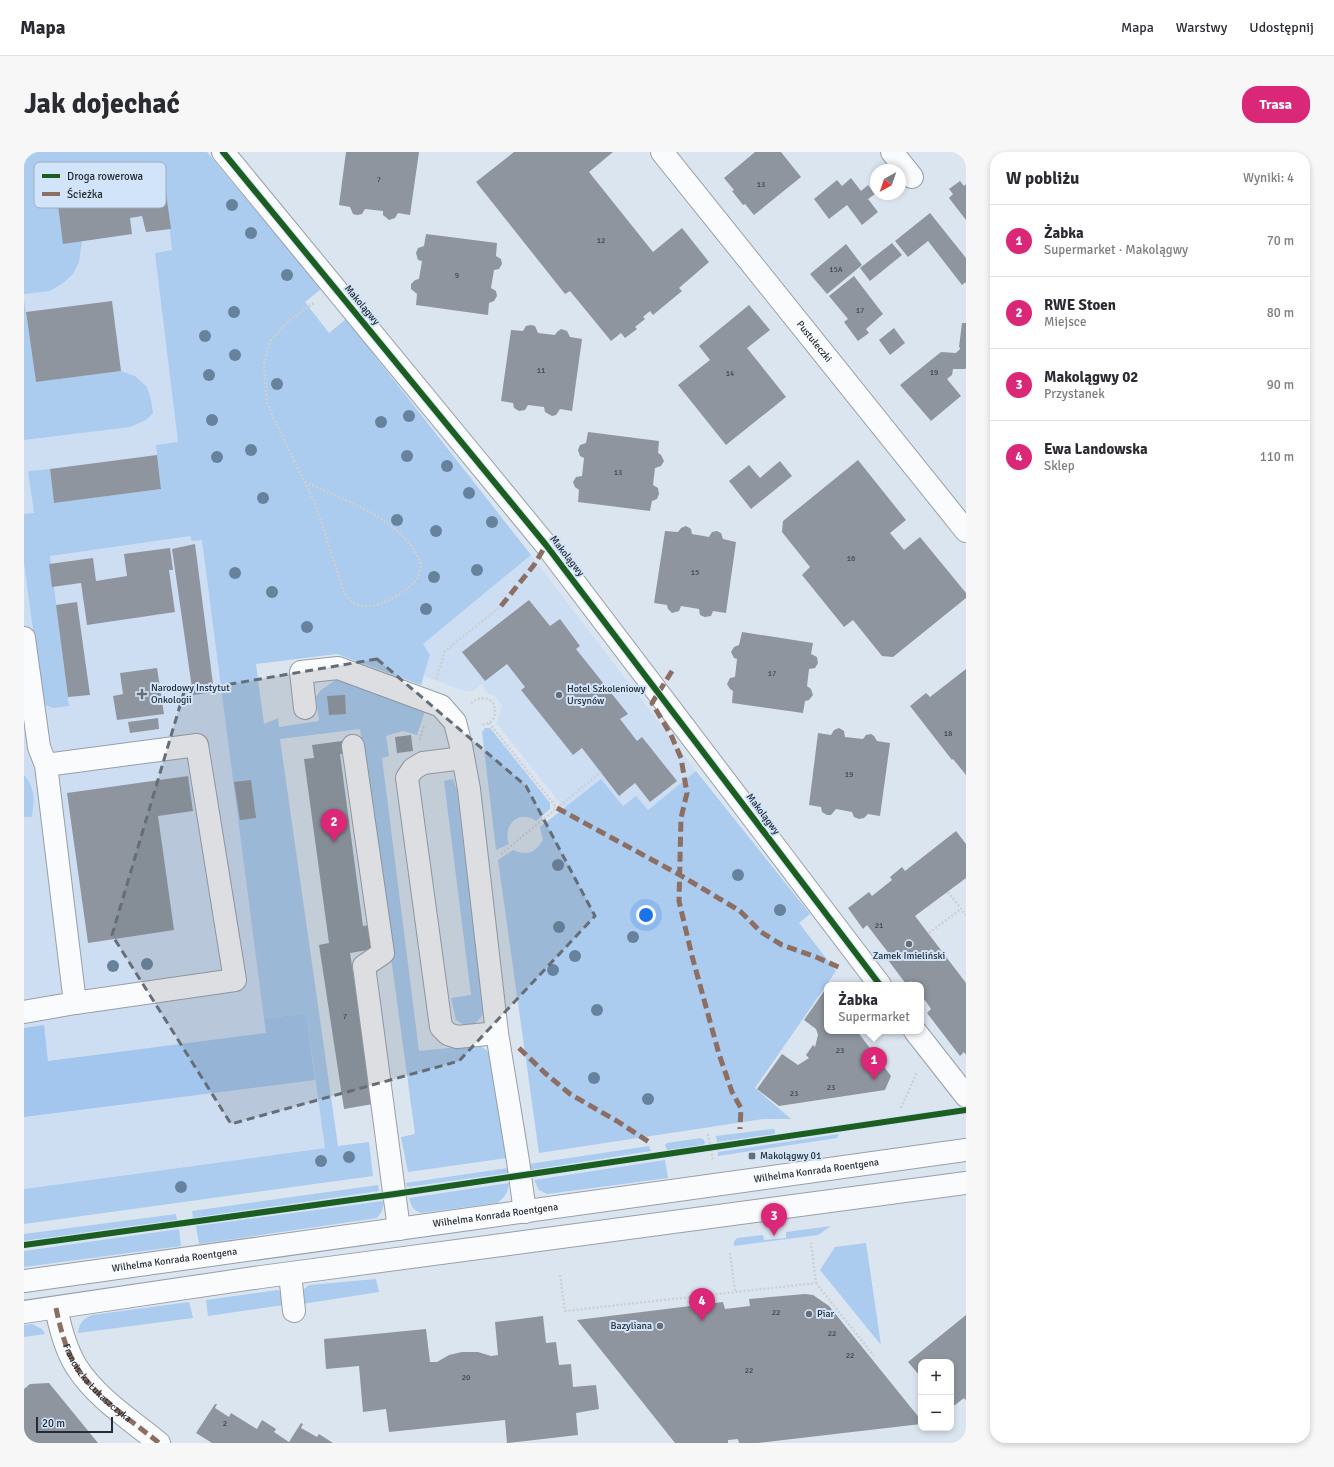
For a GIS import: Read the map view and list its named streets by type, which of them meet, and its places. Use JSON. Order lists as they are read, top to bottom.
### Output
{
  "streets": {
    "street": [
      "Makolągwy",
      "Pustułeczki",
      "Wilhelma Konrada Roentgena",
      "Franciszka Łukaszczyka"
    ]
  },
  "places": {
    "health": ["Narodowy Instytut Onkologii"],
    "other": [
      "Hotel Szkoleniowy Ursynów",
      "Zamek Imieliński",
      "Piar",
      "Bazyliana"
    ],
    "transit": ["Makolągwy 01"]
  },
  "house_numbers": [
    "7",
    "13",
    "12",
    "15A",
    "9",
    "17",
    "11",
    "19",
    "14",
    "13",
    "16",
    "15",
    "17",
    "18",
    "19",
    "21",
    "7",
    "23",
    "23",
    "23",
    "22",
    "22",
    "22",
    "22",
    "20",
    "2"
  ],
  "legend": ["Droga rowerowa", "Ścieżka"],
  "scale_bar": "20 m",
  "north": "bottom left",
  "page": {
    "header": "Mapa",
    "nav": ["Mapa", "Warstwy", "Udostępnij"],
    "buttons": "Trasa",
    "title": "Jak dojechać",
    "heading": ["W pobliżu", "Wyniki: 4"],
    "list": [
      {
        "mark": "1",
        "name": "Żabka",
        "note": "Supermarket · Makolągwy",
        "value": "70 m"
      },
      {
        "mark": "2",
        "name": "RWE Stoen",
        "note": "Miejsce",
        "value": "80 m"
      },
      {
        "mark": "3",
        "name": "Makolągwy 02",
        "note": "Przystanek",
        "value": "90 m"
      },
      {
        "mark": "4",
        "name": "Ewa Landowska",
        "note": "Sklep",
        "value": "110 m"
      }
    ],
    "pins": [
      "2",
      "1",
      "3",
      "4"
    ],
    "popup": ["Żabka", "Supermarket"],
    "map_buttons": ["+", "−"],
    "scale": "20 m"
  }
}
